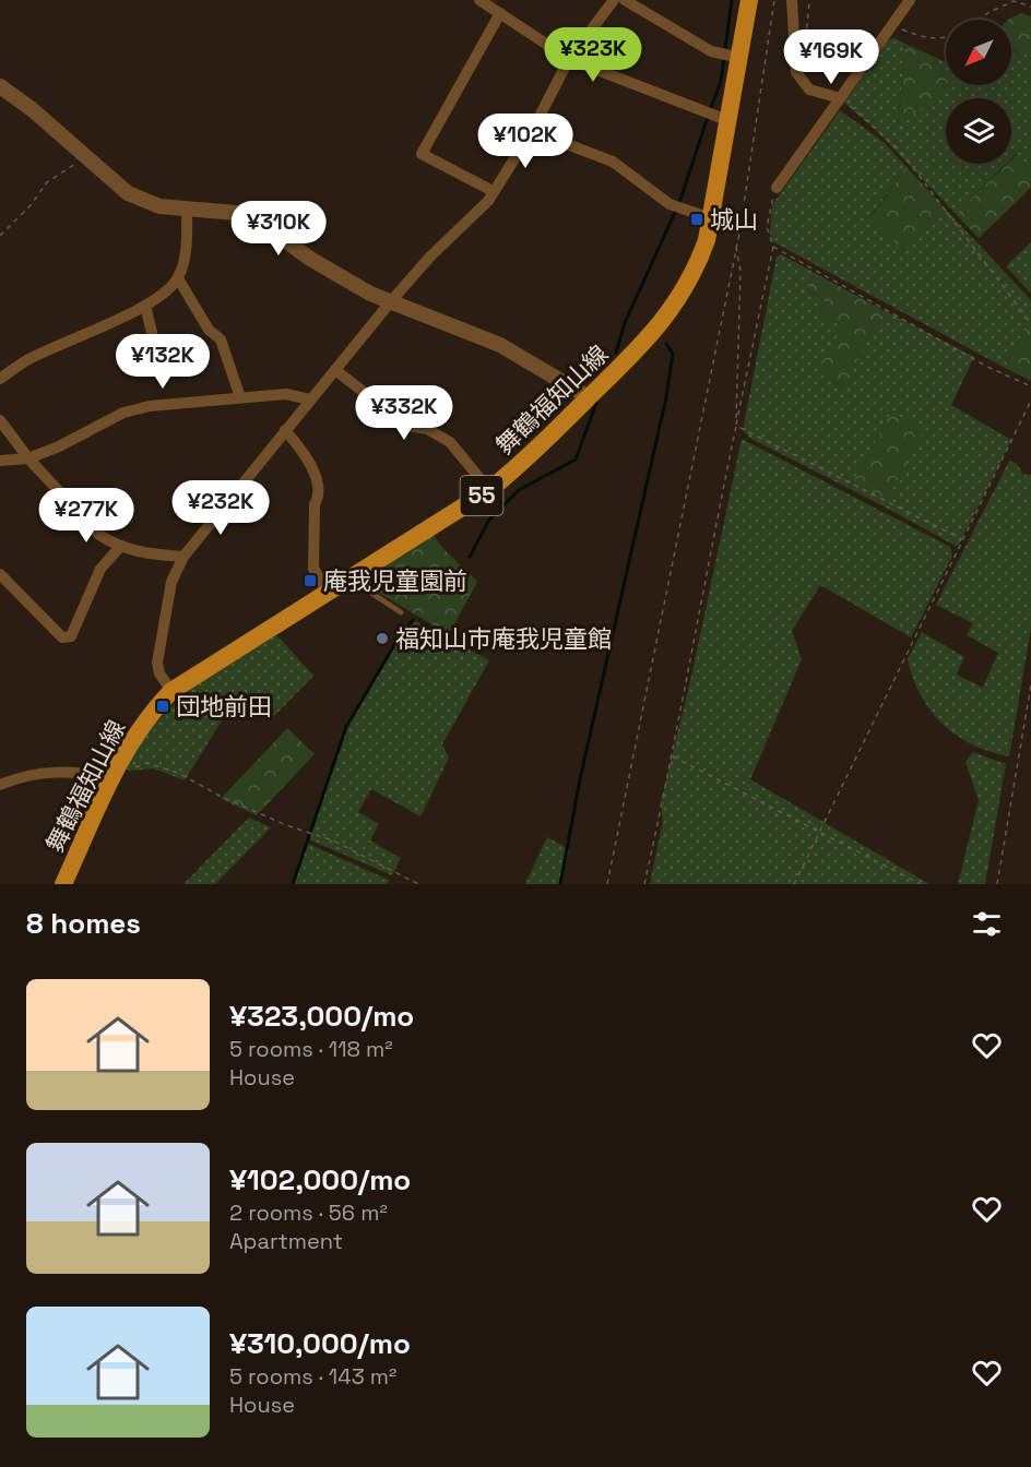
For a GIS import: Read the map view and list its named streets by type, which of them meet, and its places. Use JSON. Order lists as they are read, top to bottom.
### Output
{
  "streets": {
    "main road": ["舞鶴福知山線", "55"]
  },
  "places": {
    "transit": ["城山", "庵我児童園前", "団地前田"],
    "other": ["福知山市庵我児童館"]
  },
  "north": "bottom left",
  "page": {
    "price": [
      "¥323K",
      "¥169K",
      "¥102K",
      "¥310K",
      "¥132K",
      "¥332K",
      "¥232K",
      "¥277K"
    ],
    "heading": "8 homes",
    "list": [
      {
        "name": "¥323,000/mo",
        "note": "5 rooms · 118 m² · House"
      },
      {
        "name": "¥102,000/mo",
        "note": "2 rooms · 56 m² · Apartment"
      },
      {
        "name": "¥310,000/mo",
        "note": "5 rooms · 143 m² · House"
      }
    ]
  }
}
